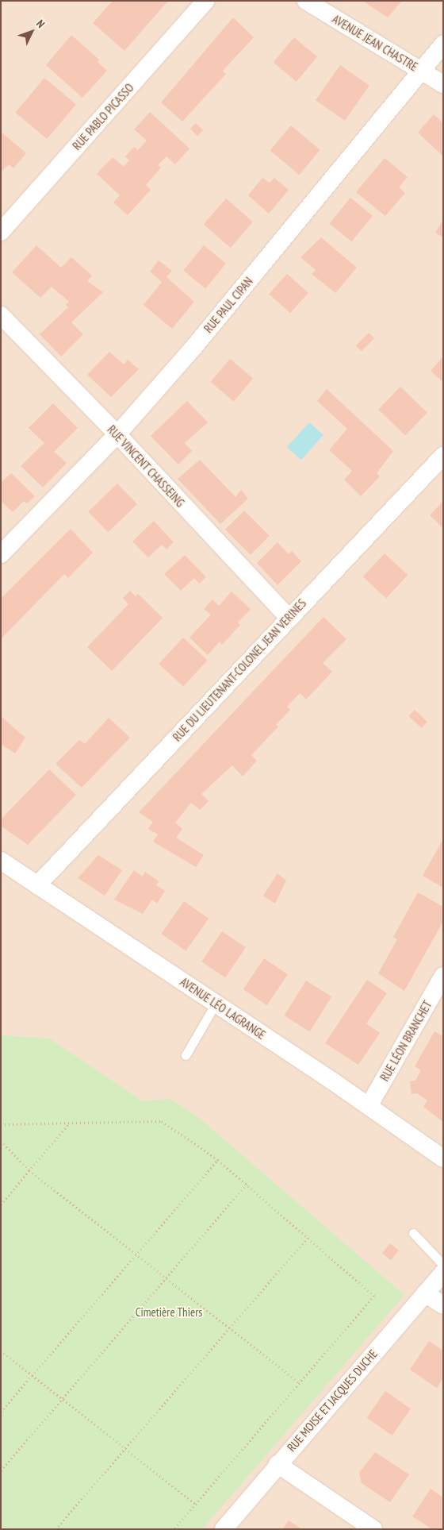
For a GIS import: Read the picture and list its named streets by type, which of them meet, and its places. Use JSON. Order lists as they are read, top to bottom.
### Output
{
  "streets": {
    "street": [
      "AVENUE JEAN CHASTRE",
      "RUE PABLO PICASSO",
      "RUE PAUL CIPAN",
      "RUE VINCENT CHASSEING",
      "RUE DU LIEUTENANT-COLONEL JEAN VERINES",
      "AVENUE LÉO LAGRANGE",
      "RUE LÉON BRANCHET",
      "RUE MOISE ET JACQUES DUCHE"
    ]
  },
  "crossings": [
    ["AVENUE JEAN CHASTRE", "RUE PAUL CIPAN"],
    ["RUE PAUL CIPAN", "RUE VINCENT CHASSEING"],
    ["RUE VINCENT CHASSEING", "RUE DU LIEUTENANT-COLONEL JEAN VERINES"],
    ["RUE DU LIEUTENANT-COLONEL JEAN VERINES", "AVENUE LÉO LAGRANGE"],
    ["AVENUE LÉO LAGRANGE", "RUE LÉON BRANCHET"]
  ],
  "parks": ["Cimetière Thiers"],
  "north": "top right"
}
